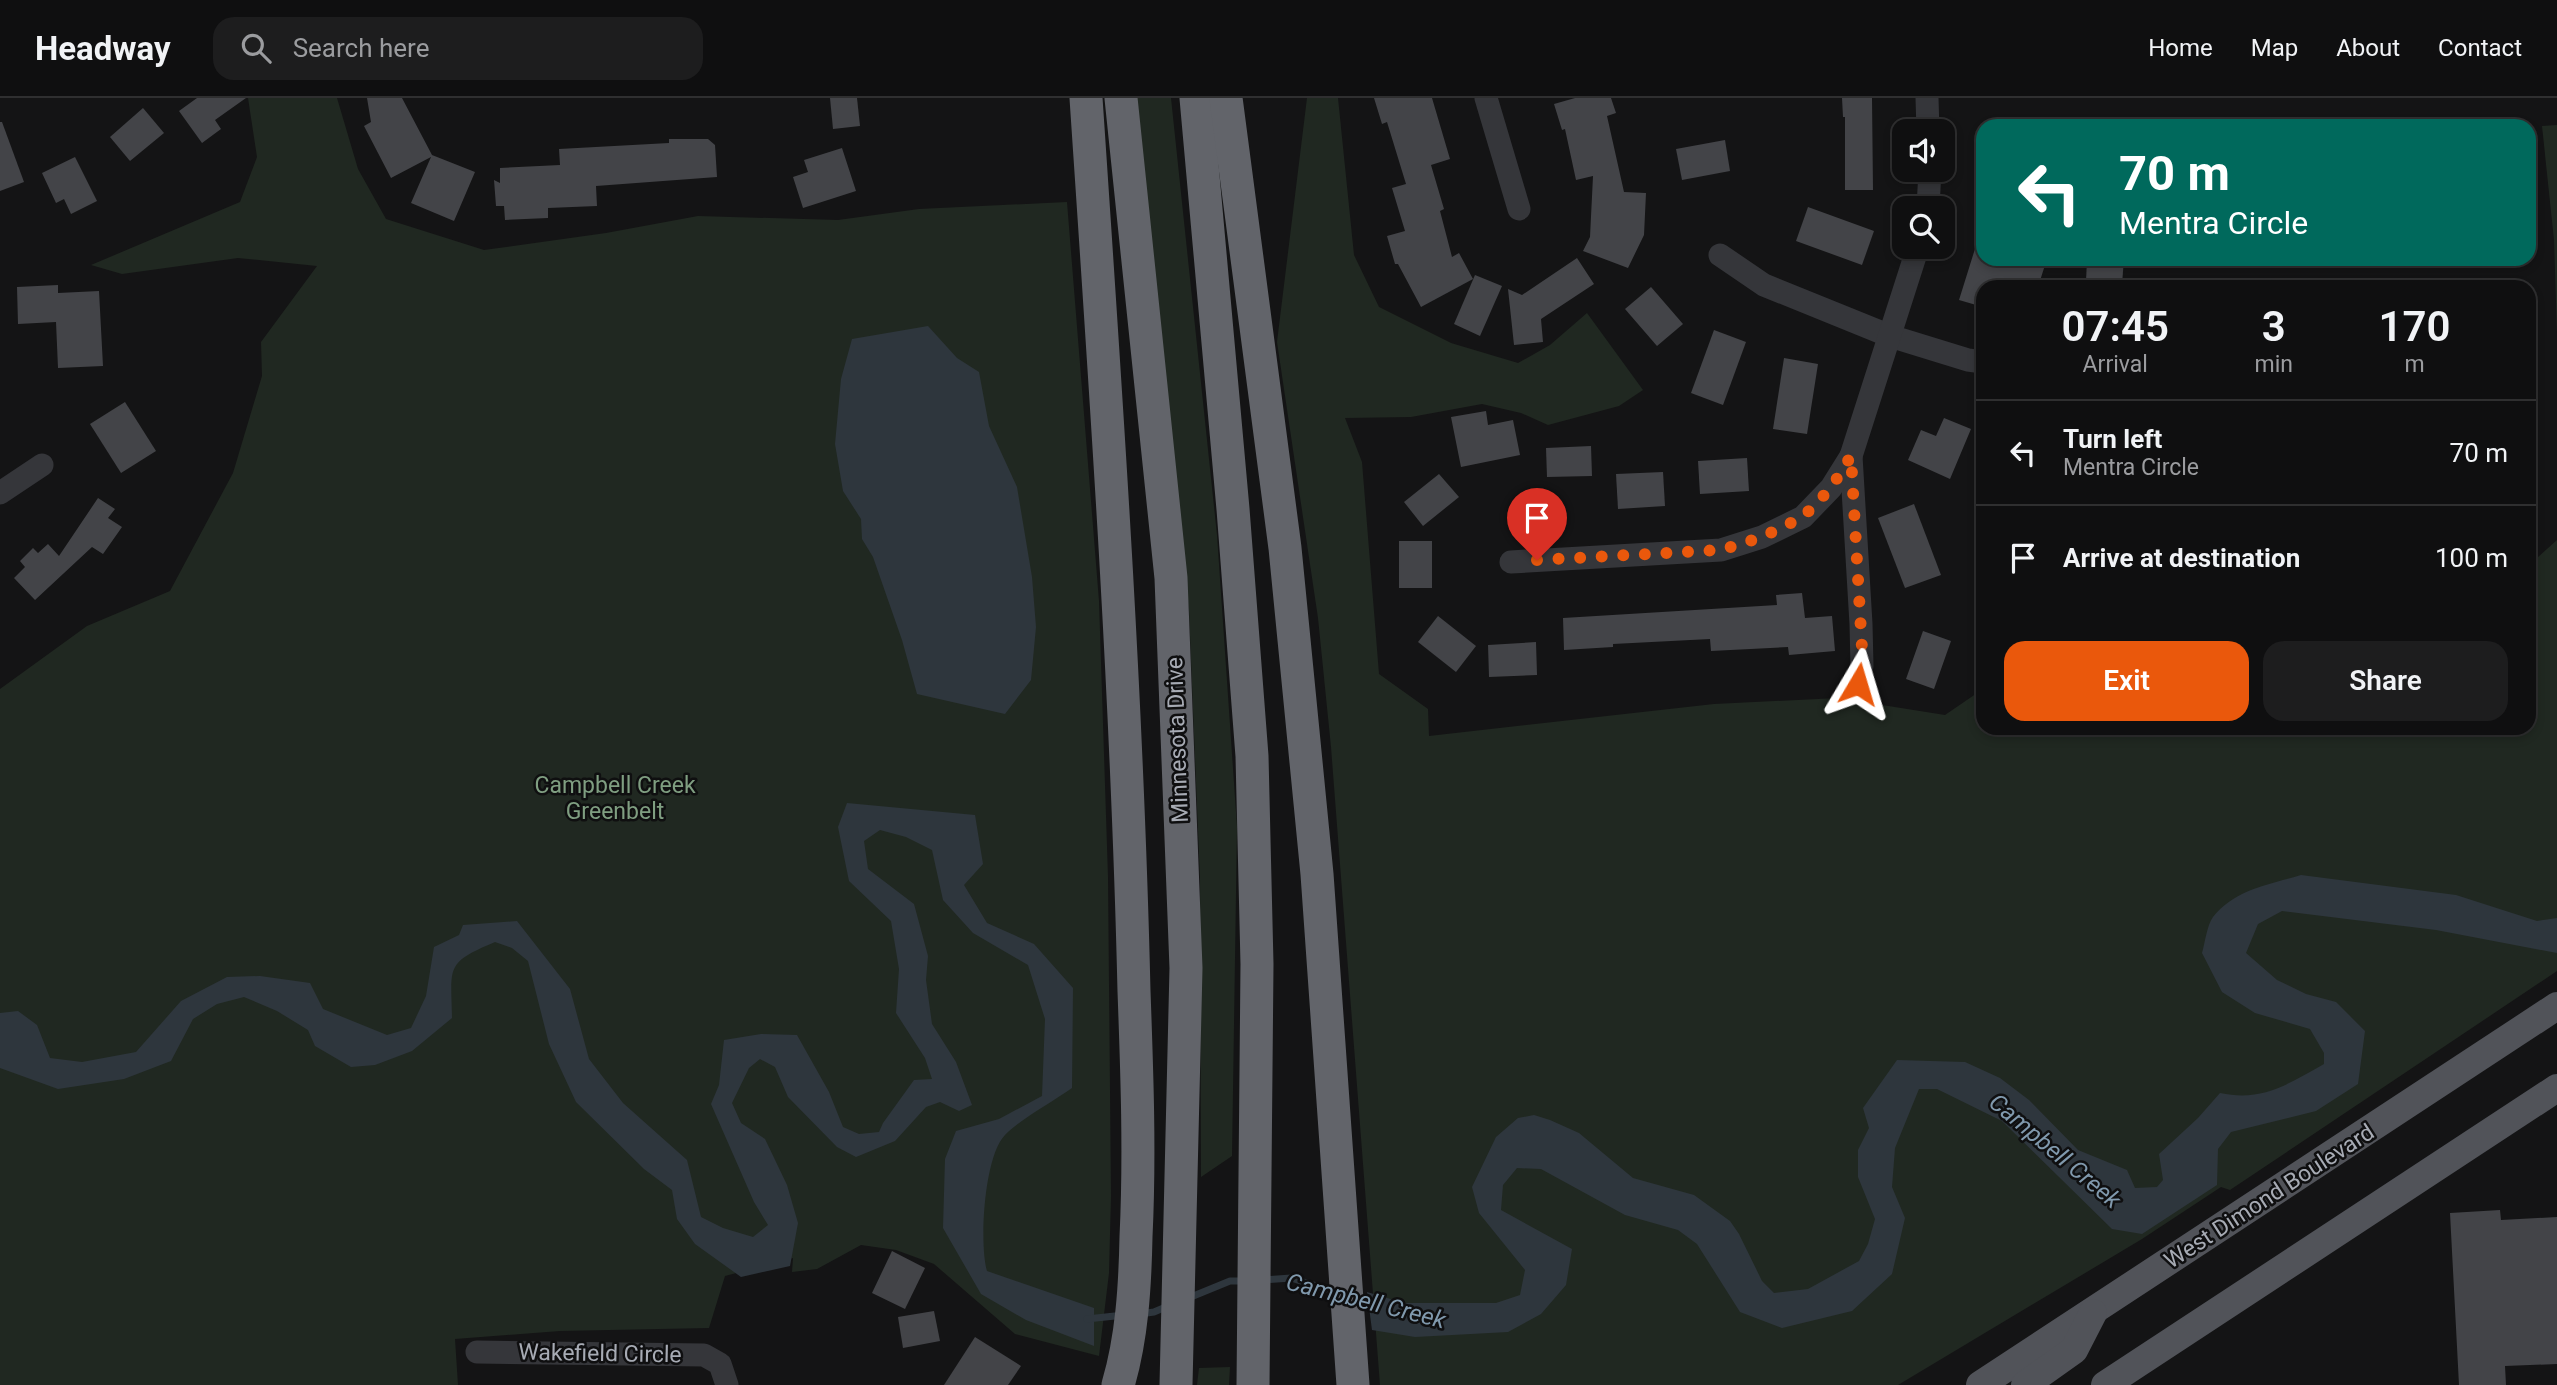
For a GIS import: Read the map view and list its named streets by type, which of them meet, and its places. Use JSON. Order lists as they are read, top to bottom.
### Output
{
  "streets": {
    "highway": ["Minnesota Drive"],
    "main road": ["West Dimond Boulevard"],
    "street": ["Wakefield Circle"]
  },
  "water": ["Campbell Creek"],
  "parks": ["Campbell Creek Greenbelt"],
  "page": {
    "header": "Headway",
    "search": "Search here",
    "nav": [
      "Home",
      "Map",
      "About",
      "Contact"
    ],
    "turn": ["70 m", "Mentra Circle"],
    "eta": [
      "07:45",
      "Arrival",
      "3",
      "min",
      "170",
      "m"
    ],
    "list": [
      {
        "name": "Turn left",
        "note": "Mentra Circle",
        "value": "70 m"
      },
      {
        "name": "Arrive at destination",
        "value": "100 m"
      }
    ],
    "buttons": ["Exit", "Share"]
  }
}
